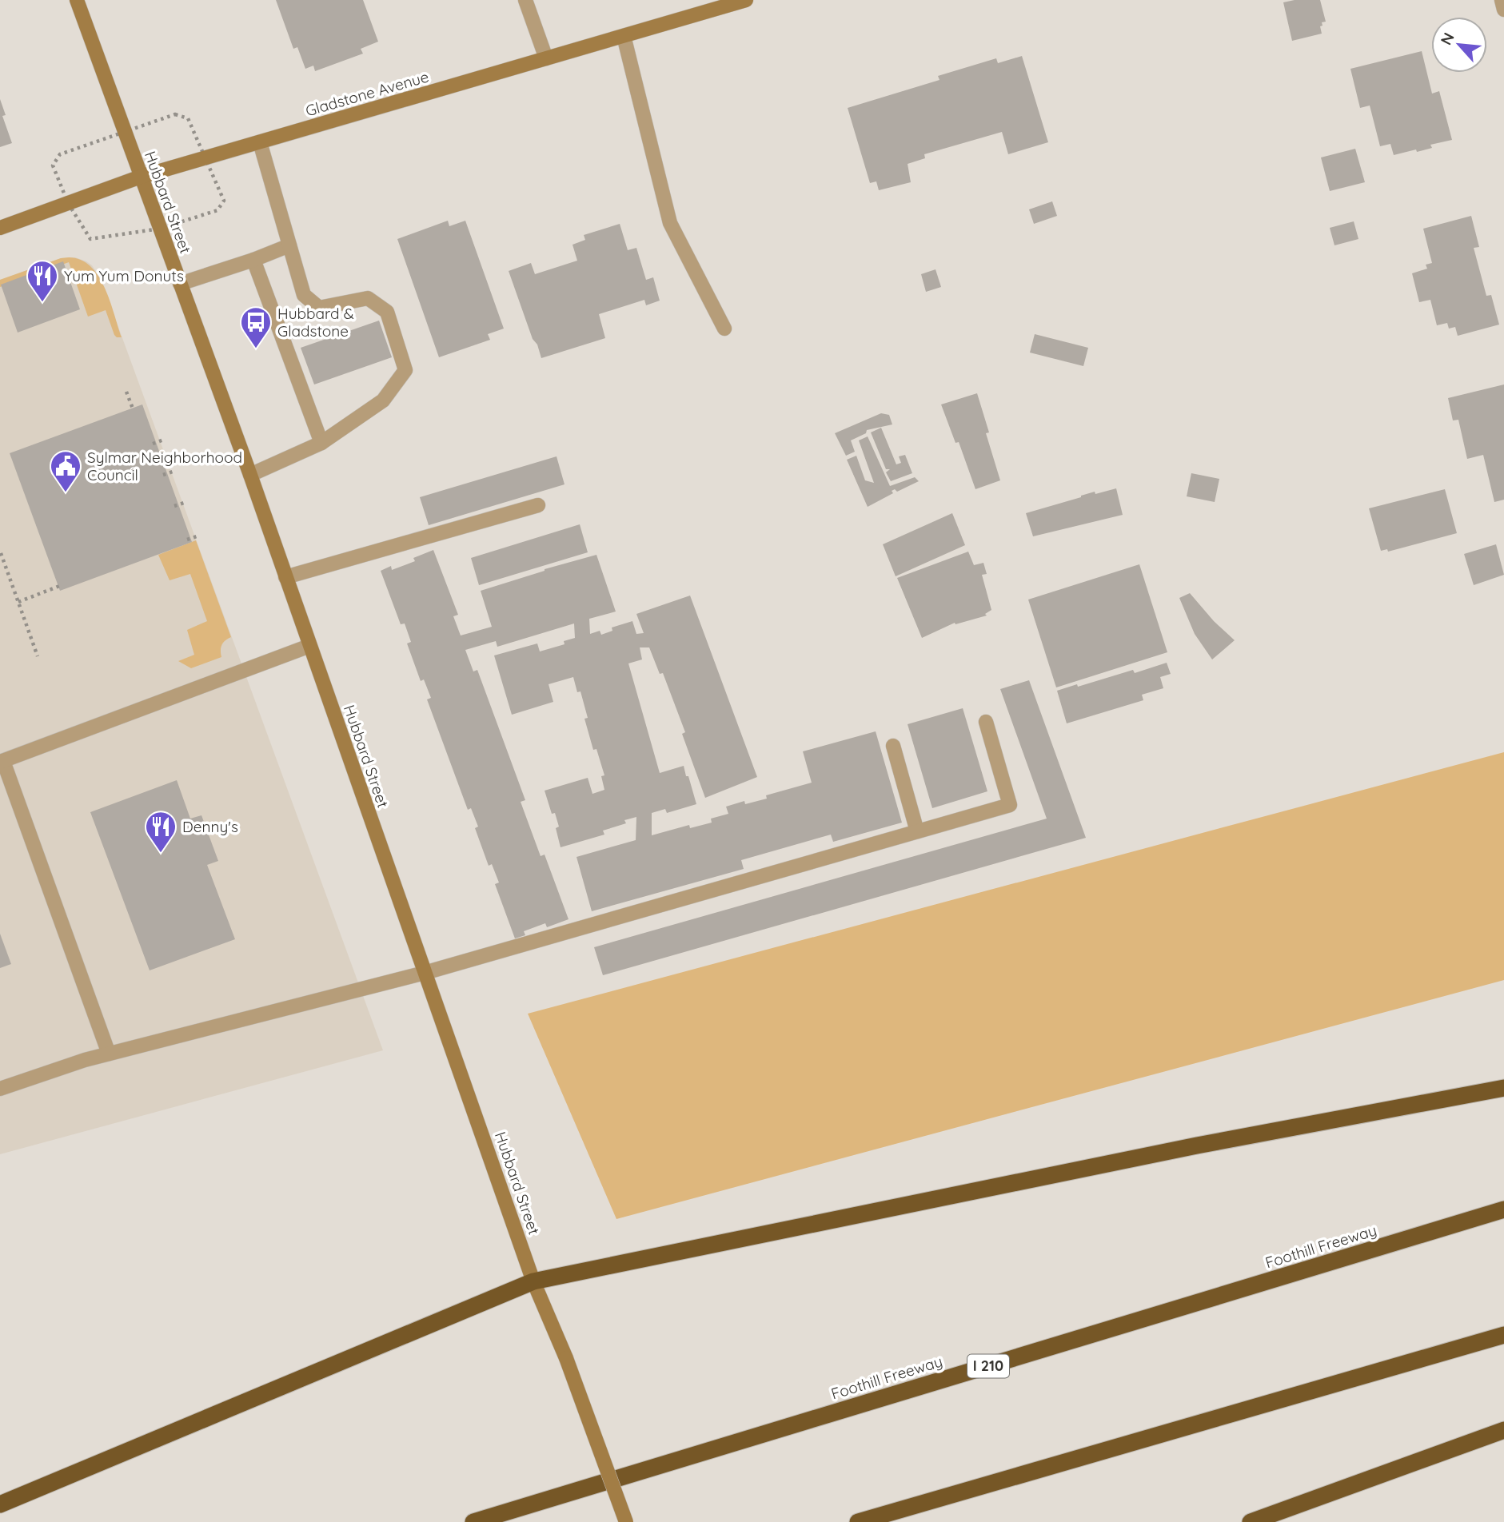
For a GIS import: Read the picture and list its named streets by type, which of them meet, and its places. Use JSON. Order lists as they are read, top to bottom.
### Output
{
  "streets": {
    "highway": ["Foothill Freeway", "I 210"],
    "main road": ["Gladstone Avenue", "Hubbard Street"]
  },
  "crossings": [
    ["Gladstone Avenue", "Hubbard Street"]
  ],
  "places": {
    "restaurant": ["Yum Yum Donuts", "Denny's"],
    "bus stop": ["Hubbard & Gladstone"],
    "public building": ["Sylmar Neighborhood Council"]
  },
  "north": "top left"
}
